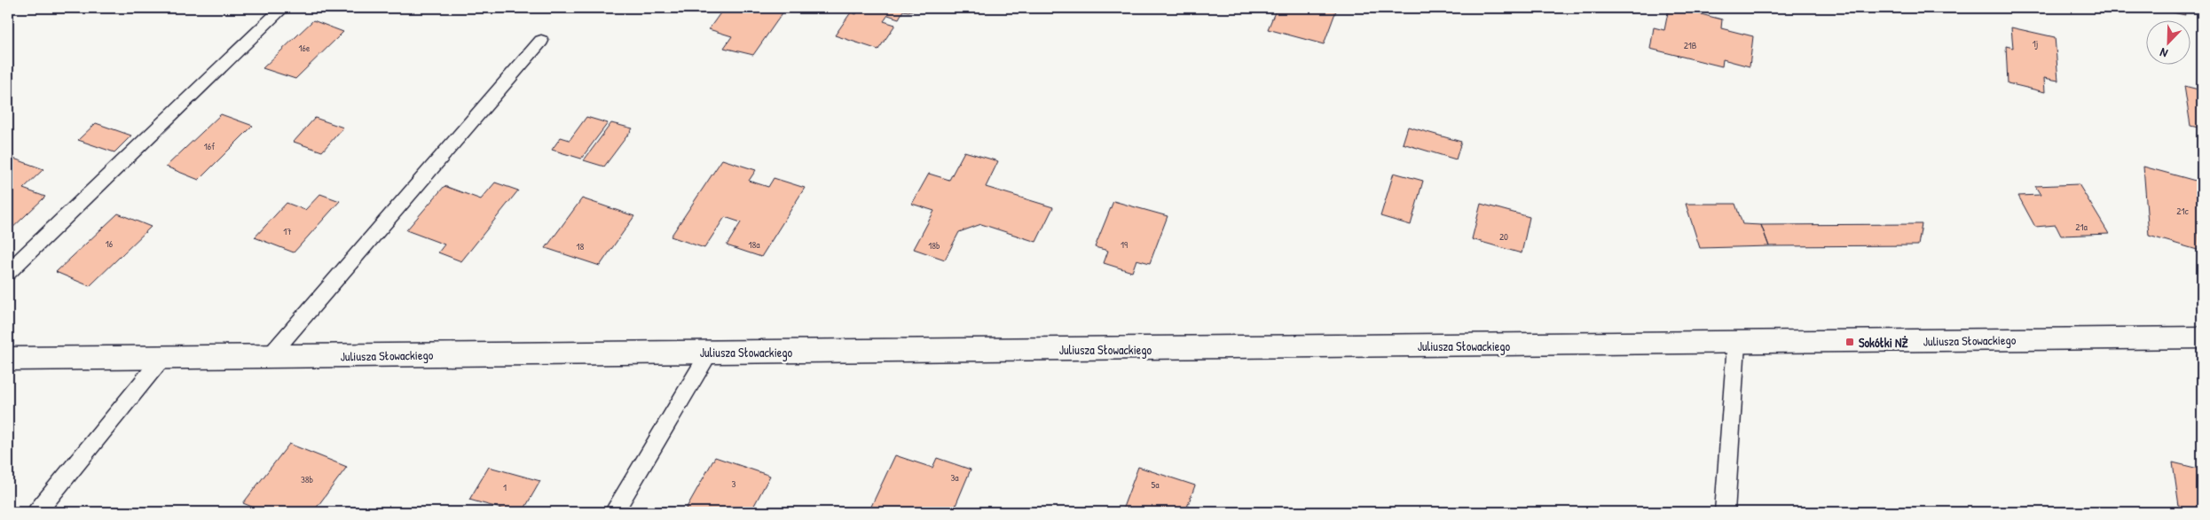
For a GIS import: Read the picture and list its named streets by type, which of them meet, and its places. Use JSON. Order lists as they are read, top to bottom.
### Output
{
  "streets": {
    "street": ["Juliusza Słowackiego"]
  },
  "places": {
    "transit": ["Sokółki NŻ"]
  },
  "house_numbers": [
    "1j",
    "21B",
    "16e",
    "16f",
    "21c",
    "21a",
    "17",
    "20",
    "16",
    "18a",
    "19",
    "18b",
    "18",
    "3a",
    "38b",
    "3",
    "5a",
    "1"
  ],
  "north": "bottom left"
}
